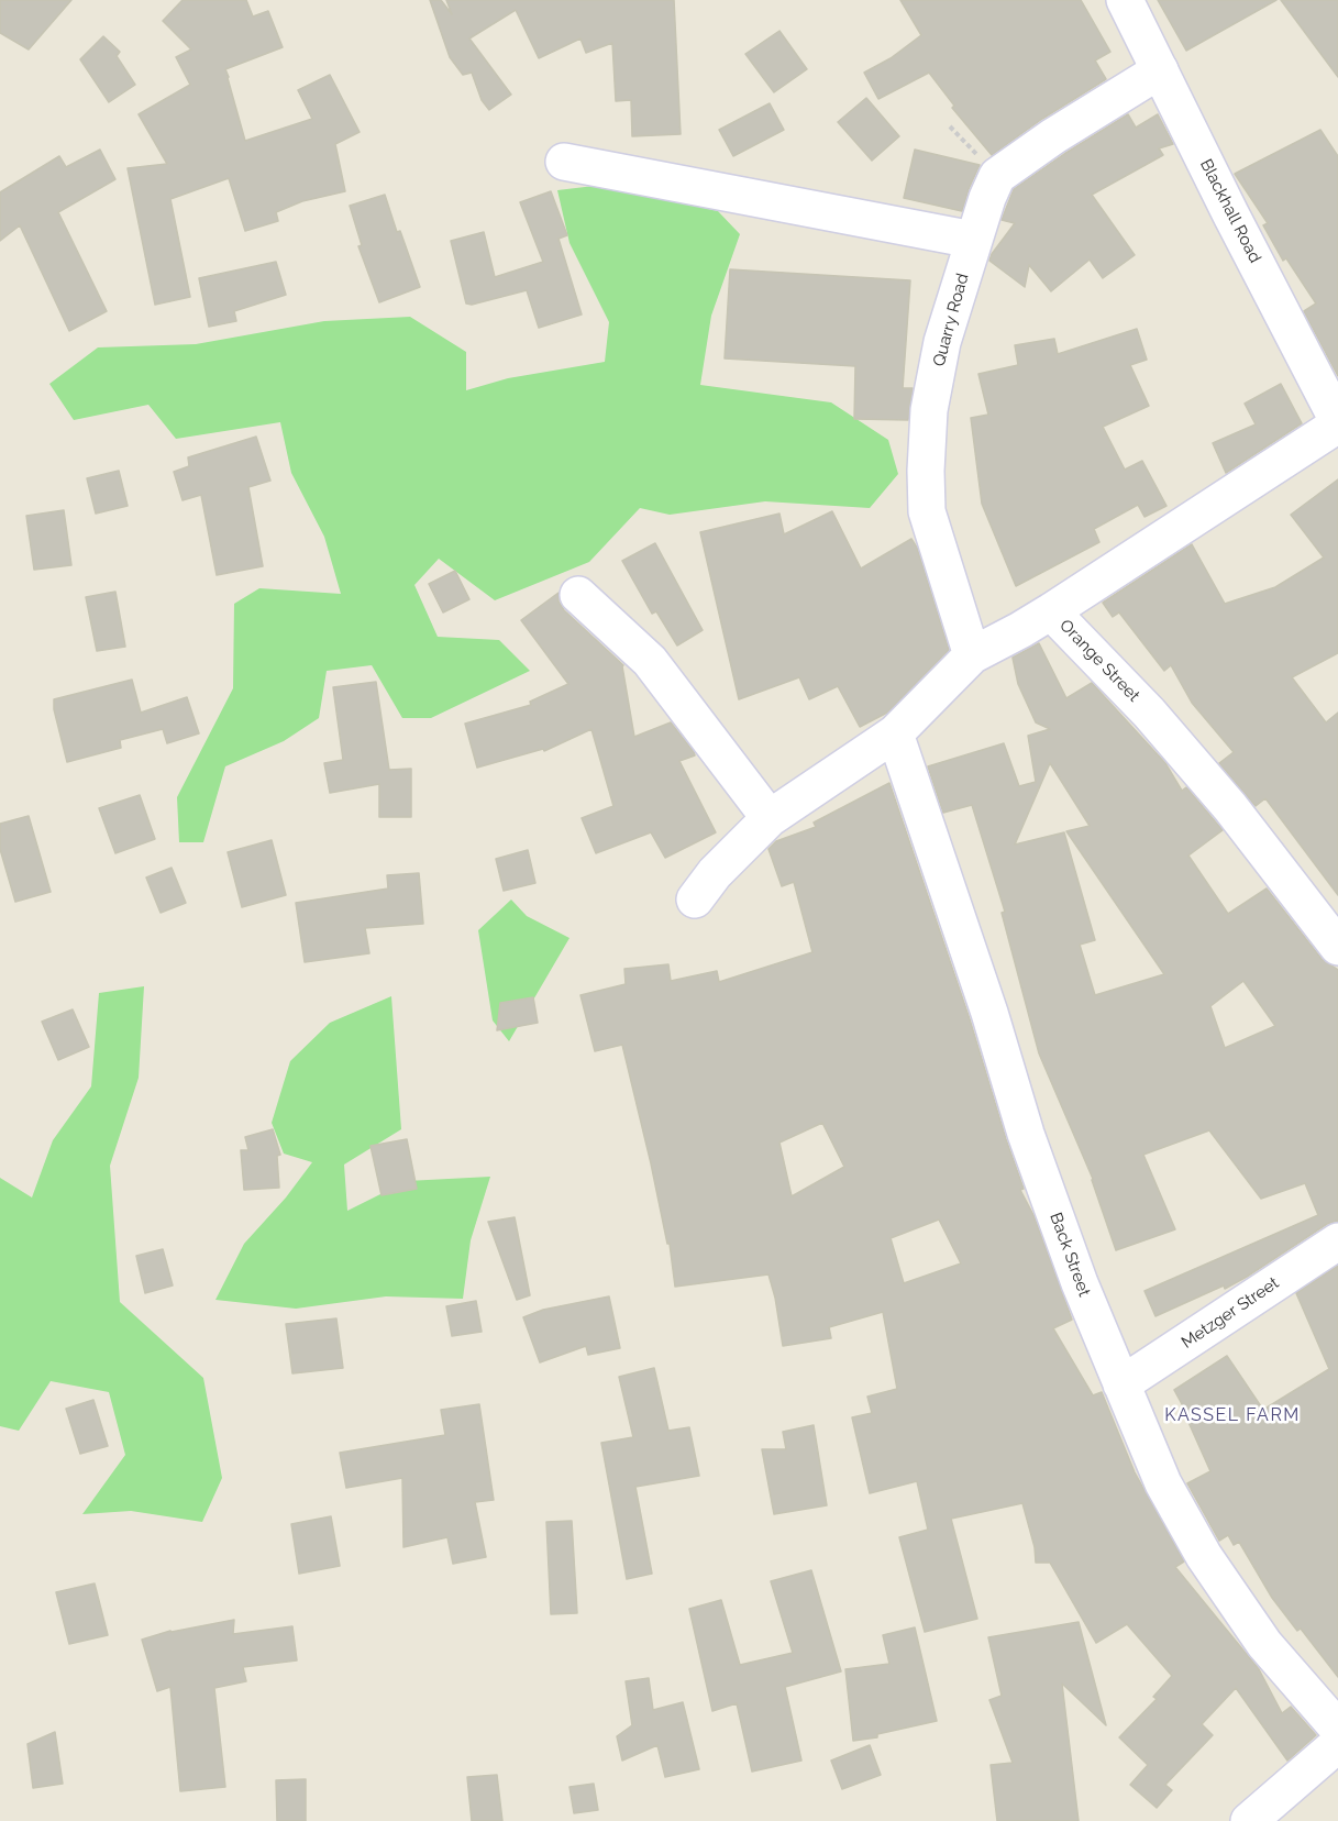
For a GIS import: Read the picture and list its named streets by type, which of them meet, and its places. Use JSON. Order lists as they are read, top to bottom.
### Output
{
  "streets": {
    "street": [
      "Blackhall Road",
      "Quarry Road",
      "Orange Street",
      "Back Street",
      "Metzger Street"
    ]
  },
  "crossings": [
    ["Blackhall Road", "Quarry Road"],
    ["Blackhall Road", "Orange Street"],
    ["Back Street", "Metzger Street"]
  ],
  "districts": ["KASSEL FARM"]
}
